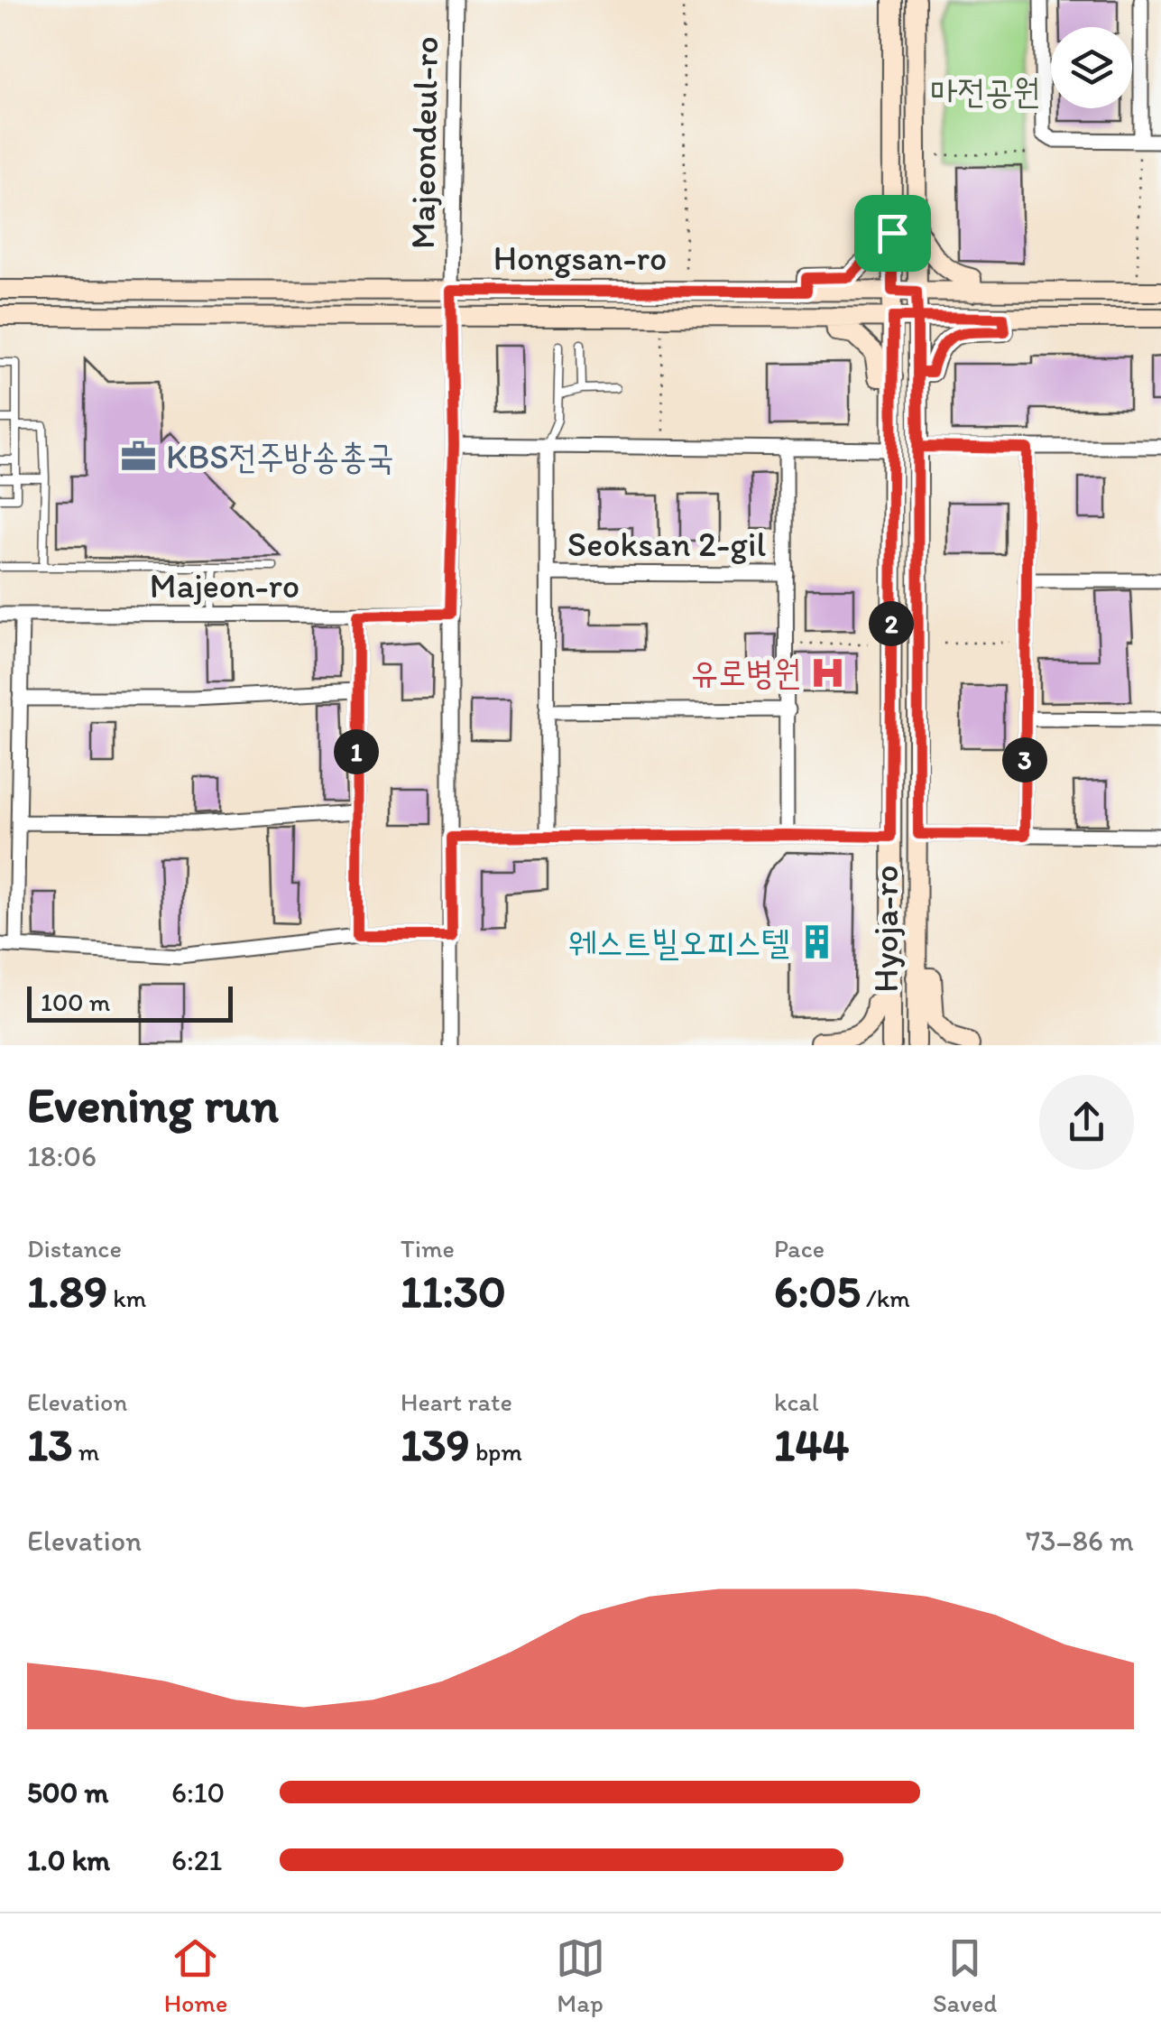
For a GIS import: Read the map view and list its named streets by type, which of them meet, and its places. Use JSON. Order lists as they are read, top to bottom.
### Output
{
  "streets": {
    "street": [
      "Majeondeul-ro",
      "Hongsan-ro",
      "Seoksan 2-gil",
      "Majeon-ro",
      "Hyoja-ro"
    ]
  },
  "crossings": [
    ["Majeondeul-ro", "Hongsan-ro"],
    ["Majeondeul-ro", "Majeon-ro"],
    ["Hongsan-ro", "Hyoja-ro"]
  ],
  "parks": ["마전공원"],
  "places": {
    "office": ["KBS전주방송총국"],
    "hospital": ["유로병원"],
    "building": ["웨스트빌오피스텔"]
  },
  "scale_bar": "100 m",
  "page": {
    "pins": ["2", "1", "3"],
    "scale": "100 m",
    "heading": ["Evening run", "18:06"],
    "stats": [
      ["Distance", "1.89 km"],
      ["Time", "11:30"],
      ["Pace", "6:05 /km"],
      ["Elevation", "13 m"],
      ["Heart rate", "139 bpm"],
      ["kcal", "144"]
    ],
    "chart": ["Elevation", "73–86 m"],
    "list": [
      {
        "name": "500 m",
        "note": "6:10"
      },
      {
        "name": "1.0 km",
        "note": "6:21"
      }
    ],
    "tabs": ["Home", "Map", "Saved"]
  }
}
